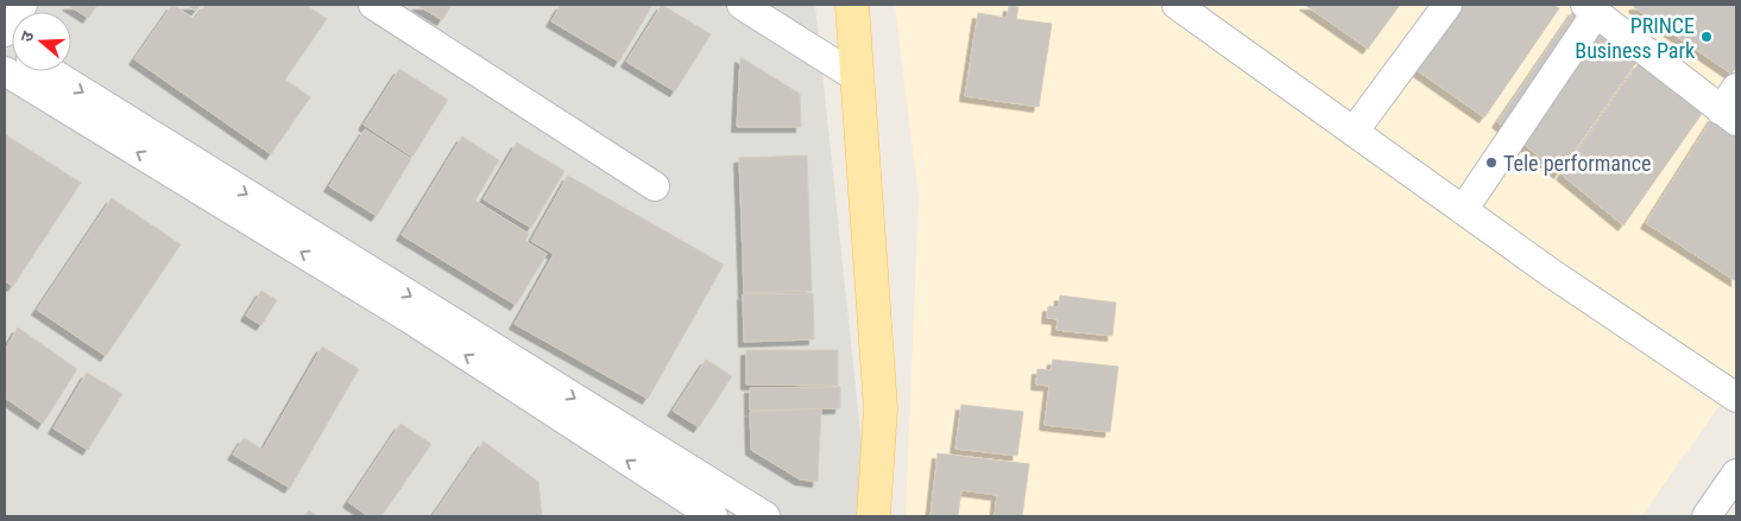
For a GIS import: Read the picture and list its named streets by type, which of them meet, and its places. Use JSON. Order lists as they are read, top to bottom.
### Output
{
  "places": ["PRINCE Business Park", "Tele performance"],
  "north": "left"
}
